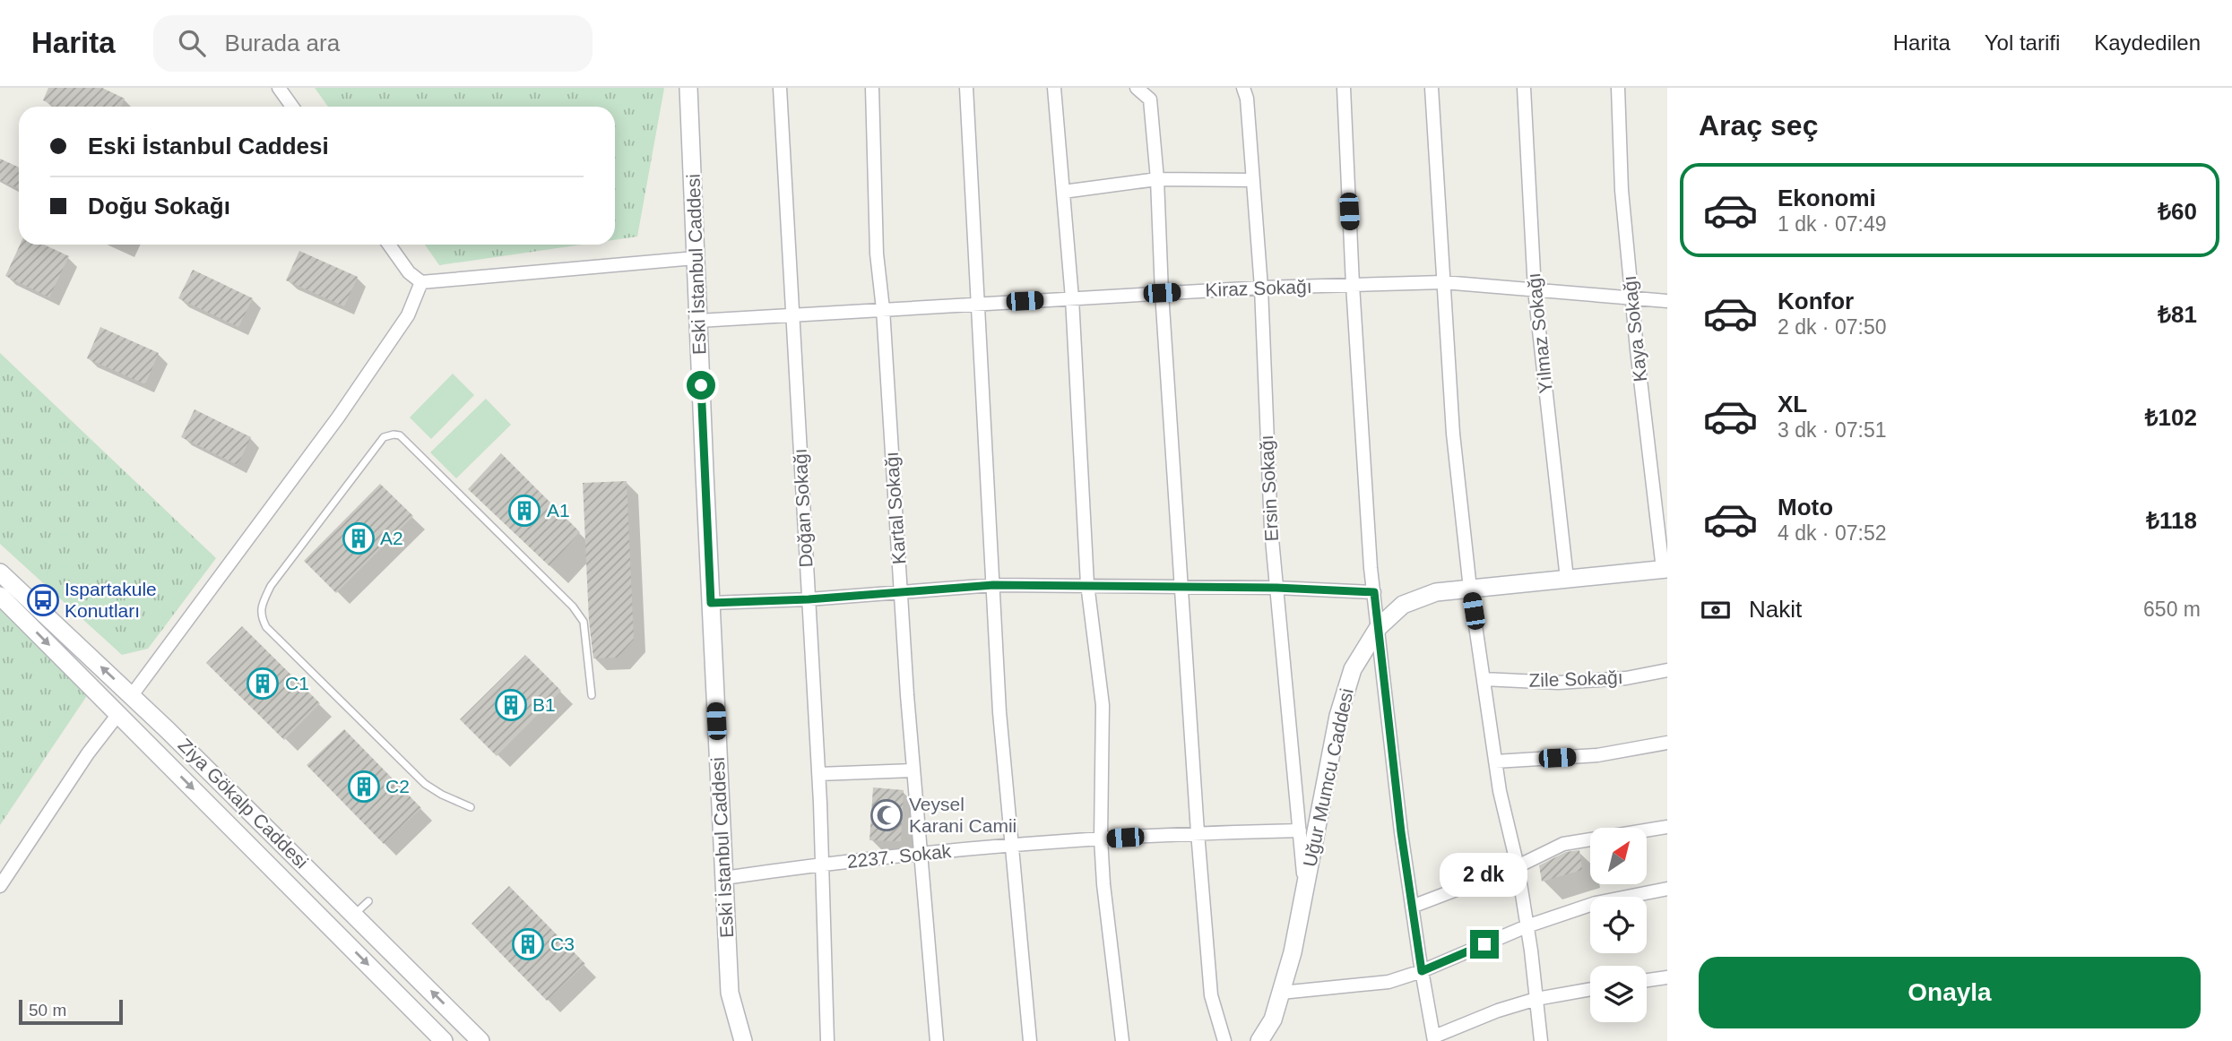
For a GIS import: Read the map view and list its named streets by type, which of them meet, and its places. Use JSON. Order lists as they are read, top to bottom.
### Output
{
  "streets": {
    "street": [
      "Eski İstanbul Caddesi",
      "Kiraz Sokağı",
      "Kaya Sokağı",
      "Yılmaz Sokağı",
      "Ersin Sokağı",
      "Doğan Sokağı",
      "Kartal Sokağı",
      "Zile Sokağı",
      "Uğur Mumcu Caddesi",
      "Ziya Gökalp Caddesi",
      "2237. Sokak"
    ]
  },
  "crossings": [
    ["Eski İstanbul Caddesi", "Kiraz Sokağı"],
    ["Eski İstanbul Caddesi", "2237. Sokak"],
    ["Kiraz Sokağı", "Kaya Sokağı"],
    ["Kiraz Sokağı", "Yılmaz Sokağı"],
    ["Kiraz Sokağı", "Ersin Sokağı"],
    ["Kiraz Sokağı", "Doğan Sokağı"],
    ["Kiraz Sokağı", "Kartal Sokağı"],
    ["Kaya Sokağı", "Uğur Mumcu Caddesi"],
    ["Yılmaz Sokağı", "Uğur Mumcu Caddesi"],
    ["Ersin Sokağı", "Uğur Mumcu Caddesi"],
    ["Ersin Sokağı", "2237. Sokak"],
    ["Doğan Sokağı", "2237. Sokak"],
    ["Kartal Sokağı", "2237. Sokak"]
  ],
  "places": {
    "building": [
      "A1",
      "A2",
      "C1",
      "B1",
      "C2",
      "C3"
    ],
    "bus stop": ["Ispartakule Konutları"],
    "mosque": ["Veysel Karani Camii"]
  },
  "scale_bar": "50 m",
  "north": "top right",
  "page": {
    "header": "Harita",
    "search": "Burada ara",
    "nav": ["Harita", "Yol tarifi", "Kaydedilen"],
    "heading": "Araç seç",
    "banner": ["Eski İstanbul Caddesi", "Doğu Sokağı"],
    "list": [
      {
        "name": "Ekonomi",
        "note": "1 dk · 07:49",
        "value": "₺60"
      },
      {
        "name": "Konfor",
        "note": "2 dk · 07:50",
        "value": "₺81"
      },
      {
        "name": "XL",
        "note": "3 dk · 07:51",
        "value": "₺102"
      },
      {
        "name": "Moto",
        "note": "4 dk · 07:52",
        "value": "₺118"
      }
    ],
    "pay": ["Nakit", "650 m"],
    "bubble": "2 dk",
    "buttons": "Onayla",
    "scale": "50 m"
  }
}
